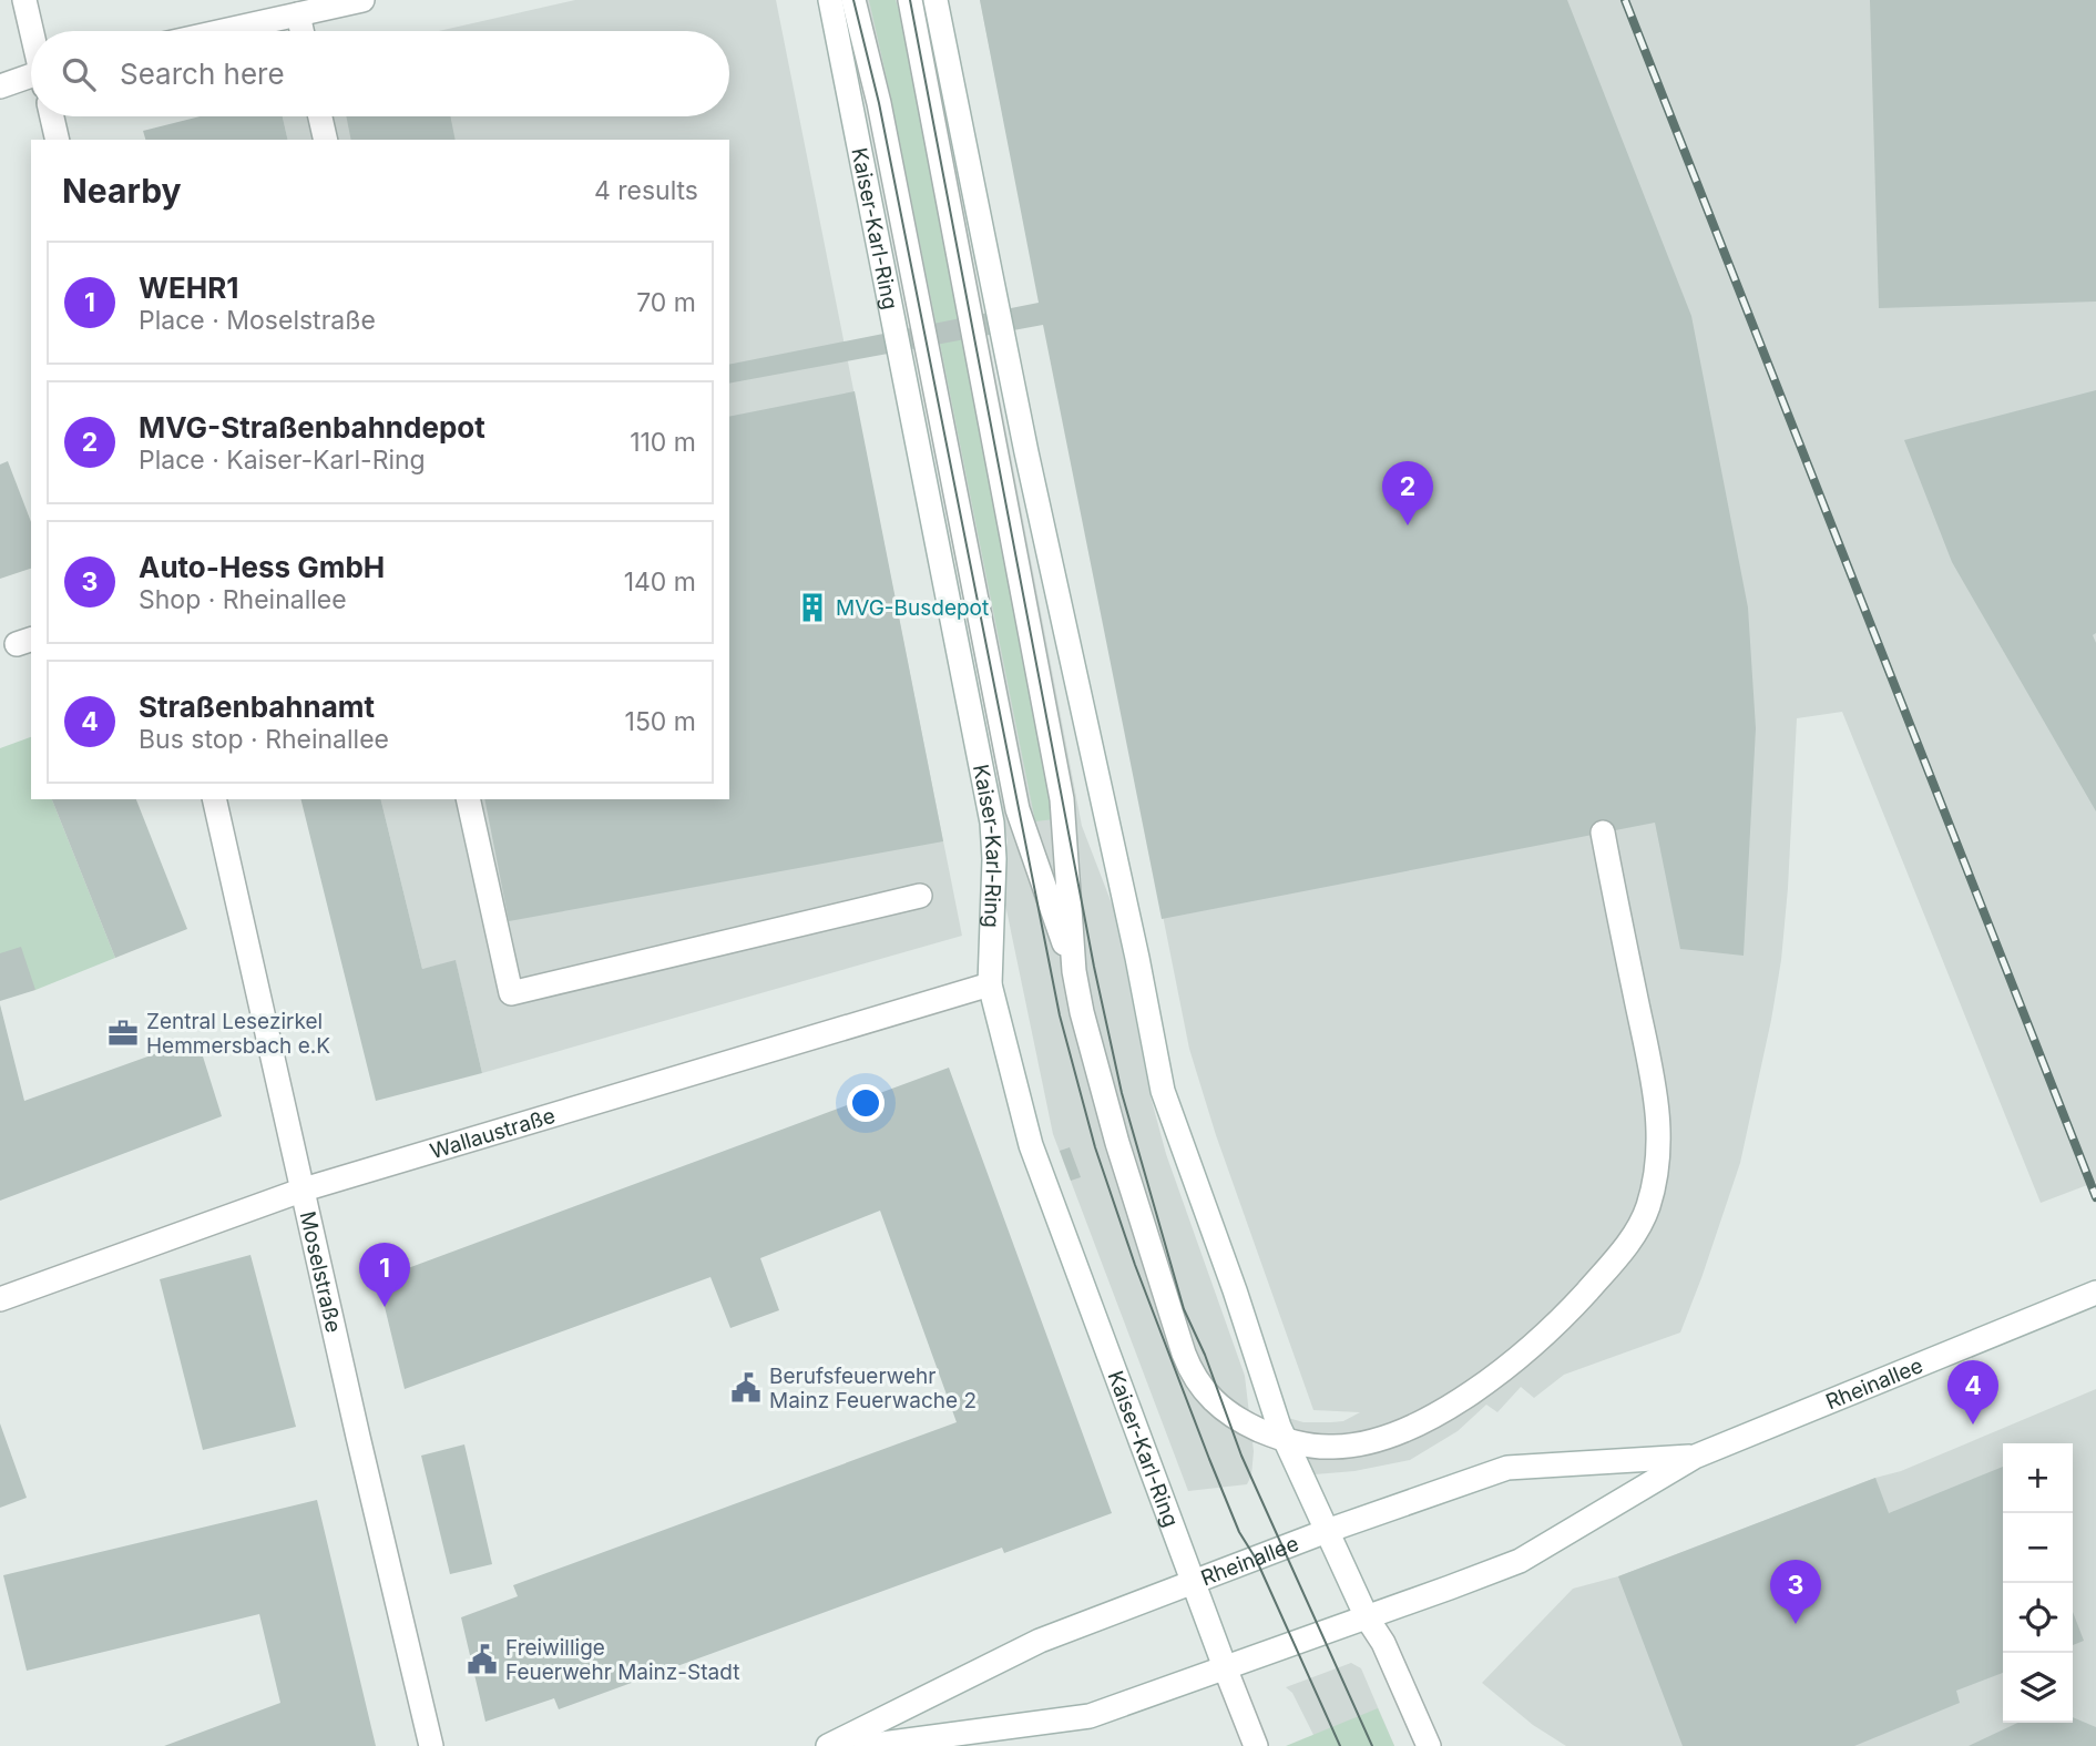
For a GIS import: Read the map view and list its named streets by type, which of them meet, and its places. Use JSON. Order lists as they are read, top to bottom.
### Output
{
  "streets": {
    "street": [
      "Kaiser-Karl-Ring",
      "Wallaustraße",
      "Moselstraße",
      "Rheinallee"
    ]
  },
  "crossings": [
    ["Kaiser-Karl-Ring", "Wallaustraße"],
    ["Kaiser-Karl-Ring", "Rheinallee"],
    ["Wallaustraße", "Moselstraße"]
  ],
  "places": {
    "building": ["MVG-Busdepot"],
    "office": ["Zentral Lesezirkel Hemmersbach e.K"],
    "public building": ["Berufsfeuerwehr Mainz Feuerwache 2", "Freiwillige Feuerwehr Mainz-Stadt"]
  },
  "page": {
    "search": "Search here",
    "heading": ["Nearby", "4 results"],
    "list": [
      {
        "mark": "1",
        "name": "WEHR1",
        "note": "Place · Moselstraße",
        "value": "70 m"
      },
      {
        "mark": "2",
        "name": "MVG-Straßenbahndepot",
        "note": "Place · Kaiser-Karl-Ring",
        "value": "110 m"
      },
      {
        "mark": "3",
        "name": "Auto-Hess GmbH",
        "note": "Shop · Rheinallee",
        "value": "140 m"
      },
      {
        "mark": "4",
        "name": "Straßenbahnamt",
        "note": "Bus stop · Rheinallee",
        "value": "150 m"
      }
    ],
    "pins": [
      "2",
      "1",
      "4",
      "3"
    ],
    "map_buttons": ["+", "−"]
  }
}
